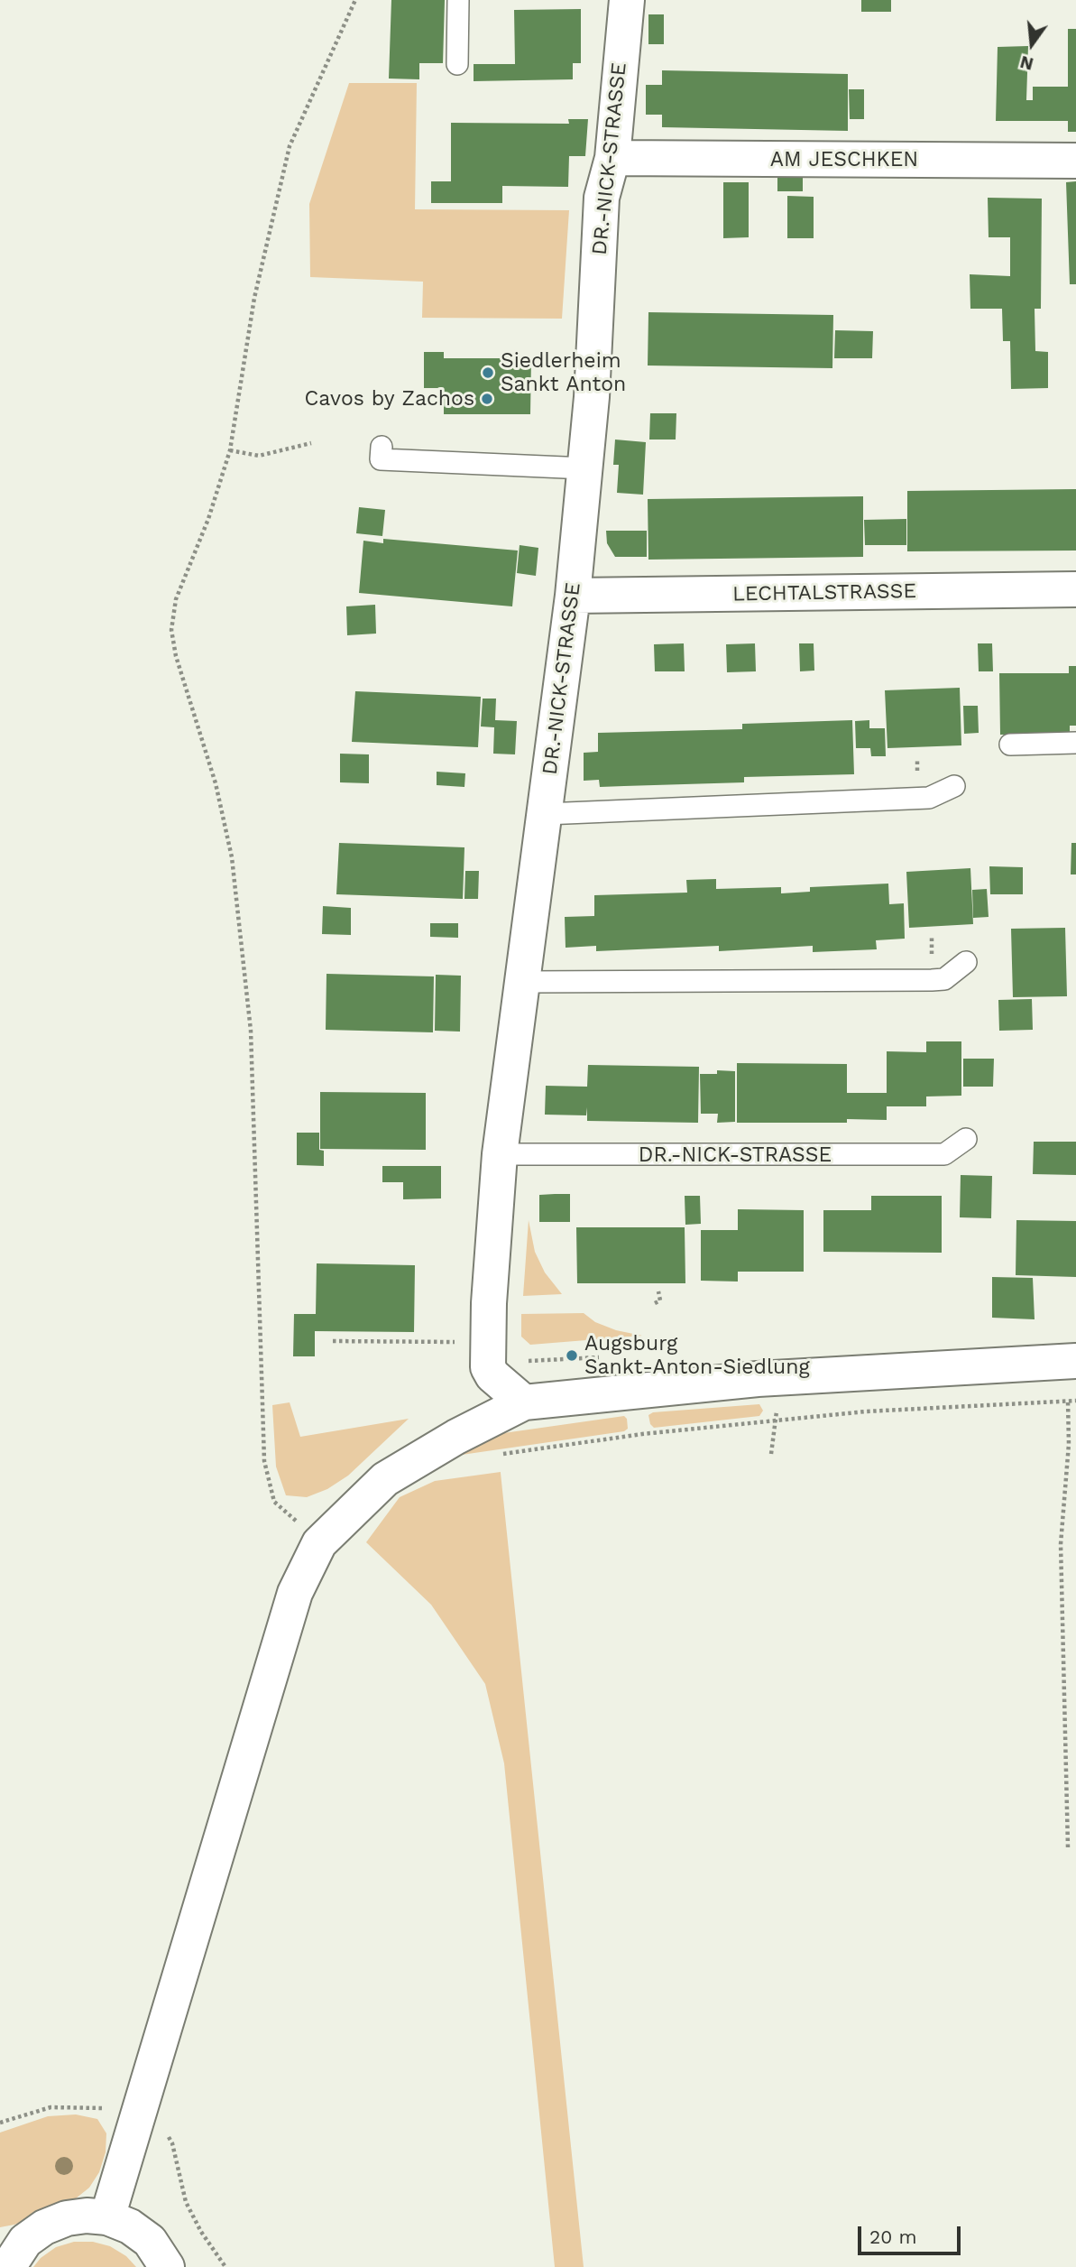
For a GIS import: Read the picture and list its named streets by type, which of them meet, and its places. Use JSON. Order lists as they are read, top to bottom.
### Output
{
  "streets": {
    "street": ["DR.-NICK-STRASSE", "AM JESCHKEN", "LECHTALSTRASSE"]
  },
  "crossings": [
    ["DR.-NICK-STRASSE", "AM JESCHKEN"],
    ["DR.-NICK-STRASSE", "LECHTALSTRASSE"]
  ],
  "places": ["Siedlerheim Sankt Anton", "Cavos by Zachos", "Augsburg Sankt-Anton-Siedlung"],
  "scale_bar": "20 m",
  "north": "bottom"
}
